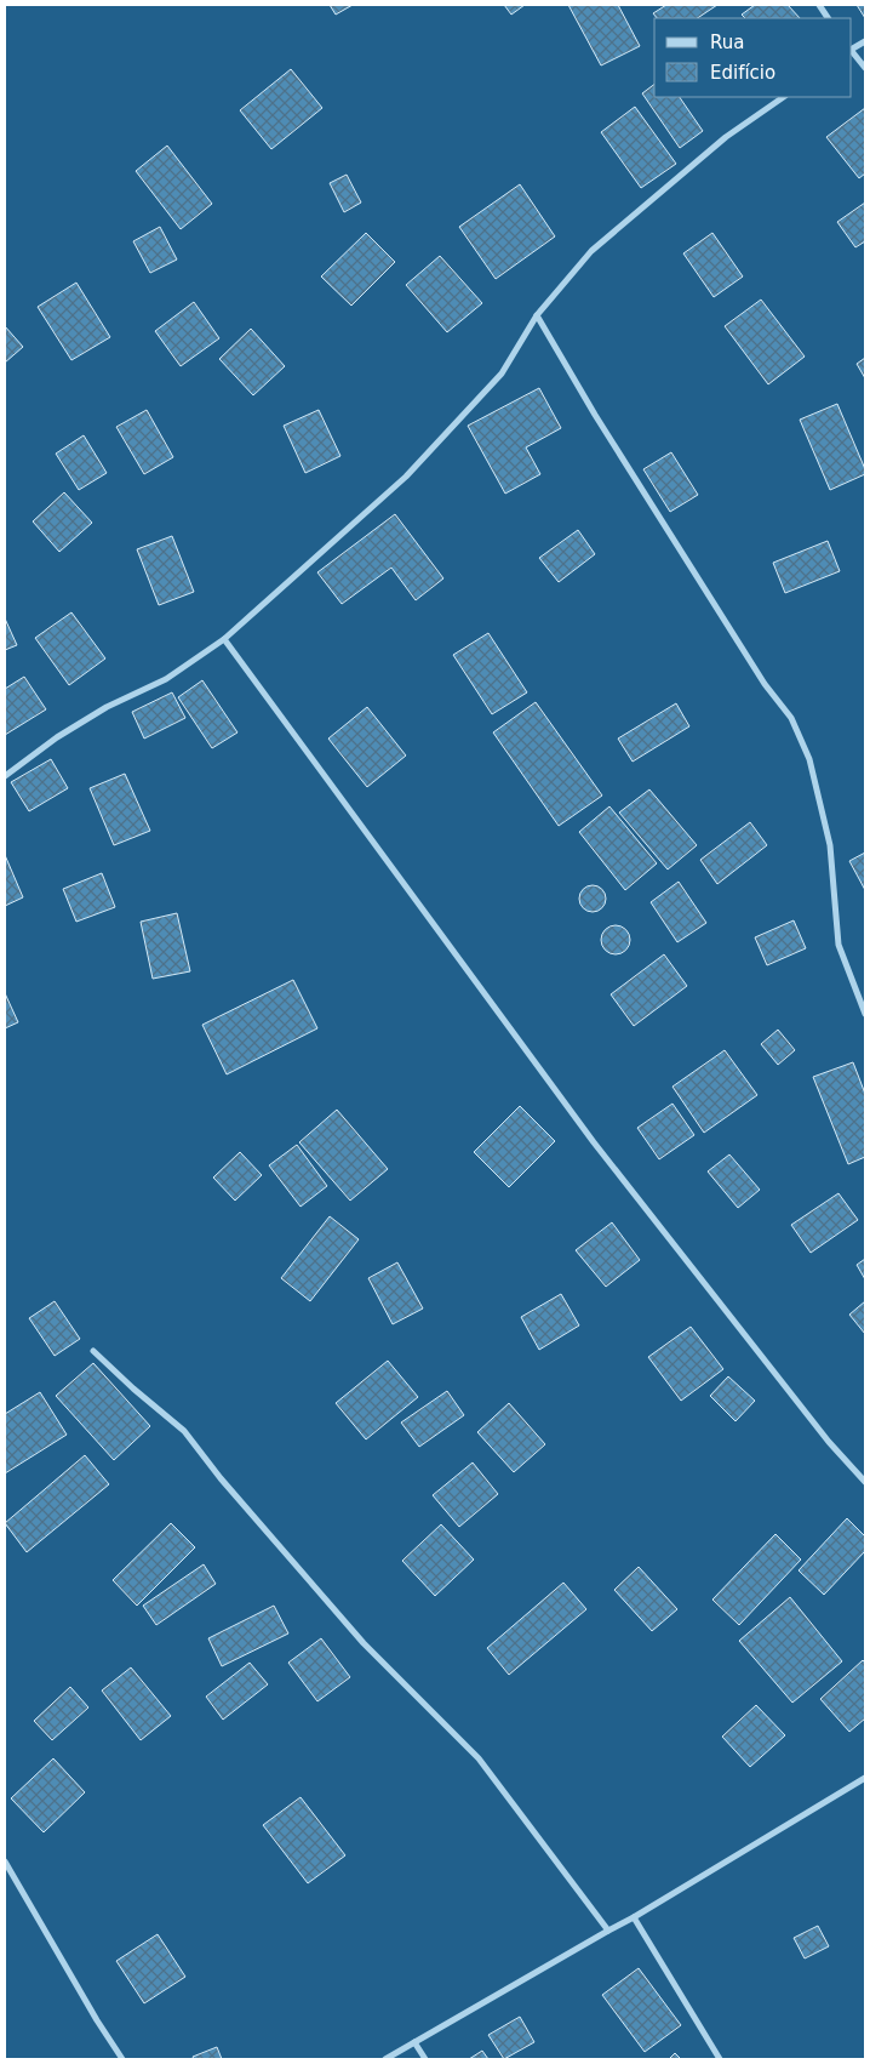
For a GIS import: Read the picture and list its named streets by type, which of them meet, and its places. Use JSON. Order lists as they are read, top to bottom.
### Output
{
  "legend": ["Rua", "Edifício"]
}
